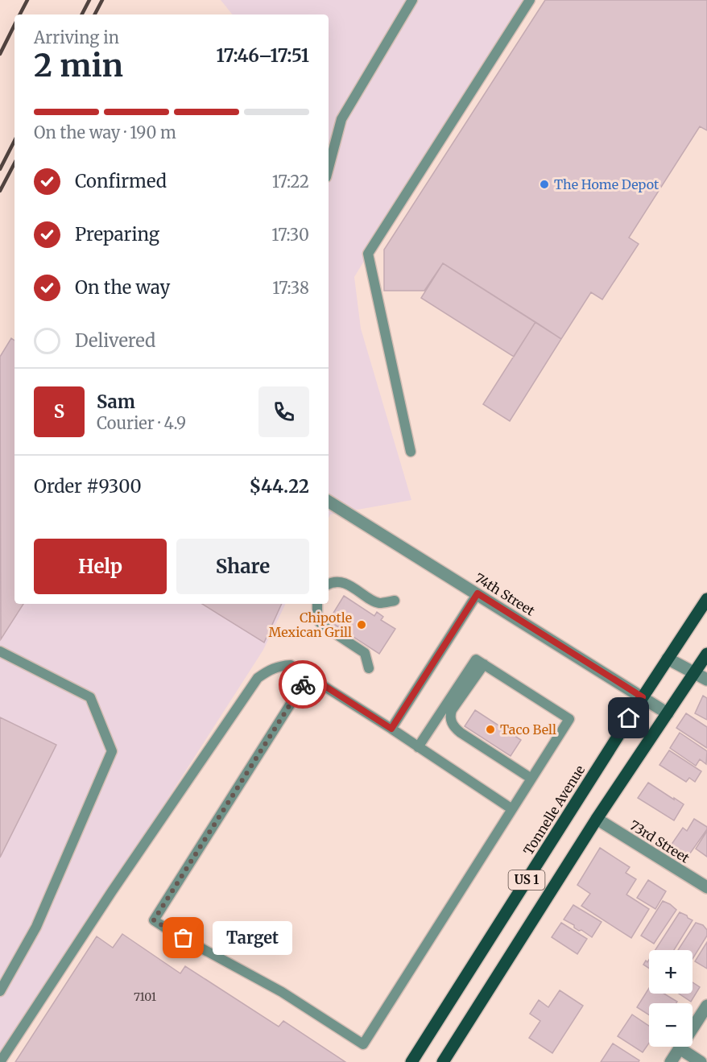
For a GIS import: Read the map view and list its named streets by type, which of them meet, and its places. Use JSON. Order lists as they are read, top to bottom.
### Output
{
  "streets": {
    "main road": ["Tonnelle Avenue", "US 1"],
    "street": ["74th Street", "73rd Street"]
  },
  "crossings": [
    ["74th Street", "Tonnelle Avenue"],
    ["74th Street", "US 1"],
    ["73rd Street", "US 1"]
  ],
  "places": [
    "The Home Depot",
    "Chipotle Mexican Grill",
    "Taco Bell",
    "Target"
  ],
  "house_numbers": ["7101"],
  "page": {
    "heading": ["2 min", "Arriving in", "17:46–17:51"],
    "panel": [
      "Sam",
      "Courier · 4.9",
      "Order #9300",
      "$44.22"
    ],
    "bar": "On the way · 190 m",
    "list": [
      ["Confirmed", "17:22"],
      ["Preparing", "17:30"],
      ["On the way", "17:38"],
      "Delivered"
    ],
    "round": "S",
    "buttons": ["Help", "Share"],
    "bubble": "Target",
    "map_buttons": ["+", "−"]
  }
}
